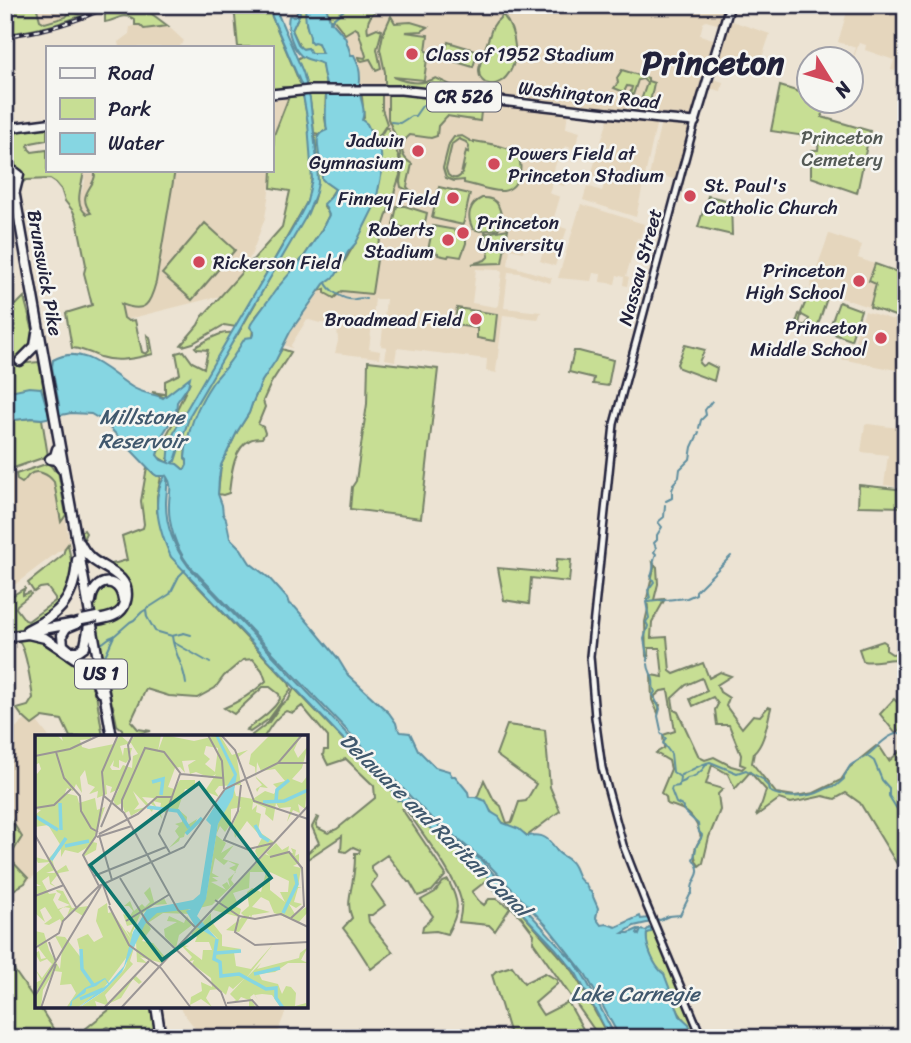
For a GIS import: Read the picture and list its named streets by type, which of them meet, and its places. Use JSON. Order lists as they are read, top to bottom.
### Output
{
  "streets": {
    "highway": ["Brunswick Pike", "US 1"],
    "main road": ["Washington Road", "CR 526", "Nassau Street"]
  },
  "crossings": [
    ["Washington Road", "Nassau Street"]
  ],
  "districts": ["Princeton"],
  "water": ["Millstone Reservoir", "Delaware and Raritan Canal", "Lake Carnegie"],
  "parks": ["Princeton Cemetery"],
  "places": [
    "Class of 1952 Stadium",
    "Jadwin Gymnasium",
    "Powers Field at Princeton Stadium",
    "St. Paul's Catholic Church",
    "Finney Field",
    "Princeton University",
    "Roberts Stadium",
    "Rickerson Field",
    "Princeton High School",
    "Broadmead Field",
    "Princeton Middle School"
  ],
  "legend": ["Road", "Park", "Water"],
  "north": "bottom right"
}
